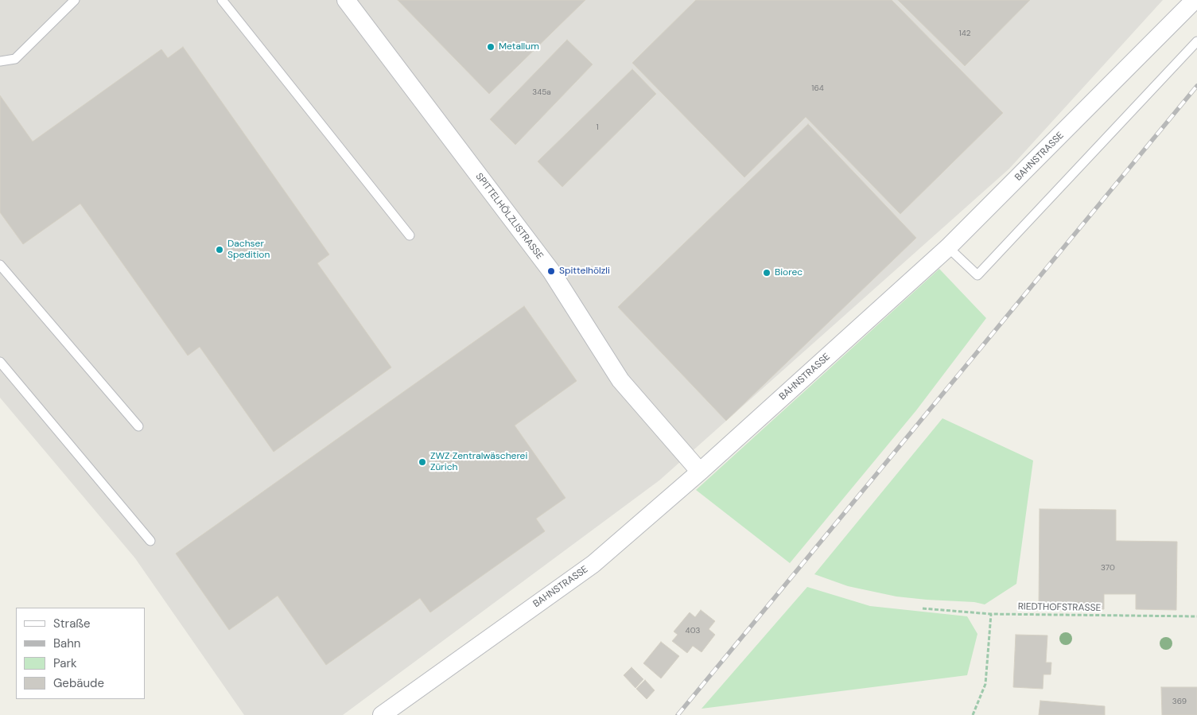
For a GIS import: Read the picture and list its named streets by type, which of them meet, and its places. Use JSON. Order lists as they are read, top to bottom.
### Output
{
  "streets": {
    "street": ["BAHNSTRASSE", "SPITTELHÖLZLISTRASSE"],
    "path": ["RIEDTHOFSTRASSE"]
  },
  "crossings": [
    ["BAHNSTRASSE", "SPITTELHÖLZLISTRASSE"]
  ],
  "places": [
    "Metallum",
    "Dachser Spedition",
    "Spittelhölzli",
    "Biorec",
    "ZWZ Zentralwäscherei Zürich"
  ],
  "house_numbers": [
    "142",
    "164",
    "345a",
    "1",
    "370",
    "403",
    "369"
  ],
  "legend": [
    "Straße",
    "Bahn",
    "Park",
    "Gebäude"
  ]
}
